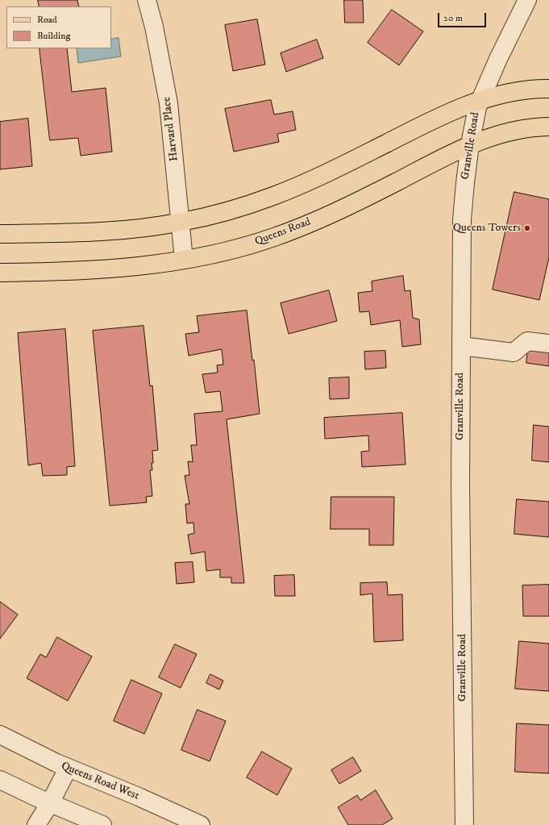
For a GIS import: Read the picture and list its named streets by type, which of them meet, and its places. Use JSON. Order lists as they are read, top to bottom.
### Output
{
  "streets": {
    "main road": ["Queens Road"],
    "street": ["Harvard Place", "Granville Road", "Queens Road West"]
  },
  "crossings": [
    ["Harvard Place", "Queens Road"],
    ["Granville Road", "Queens Road"]
  ],
  "places": ["Queens Towers"],
  "legend": ["Road", "Building"],
  "scale_bar": "20 m"
}
